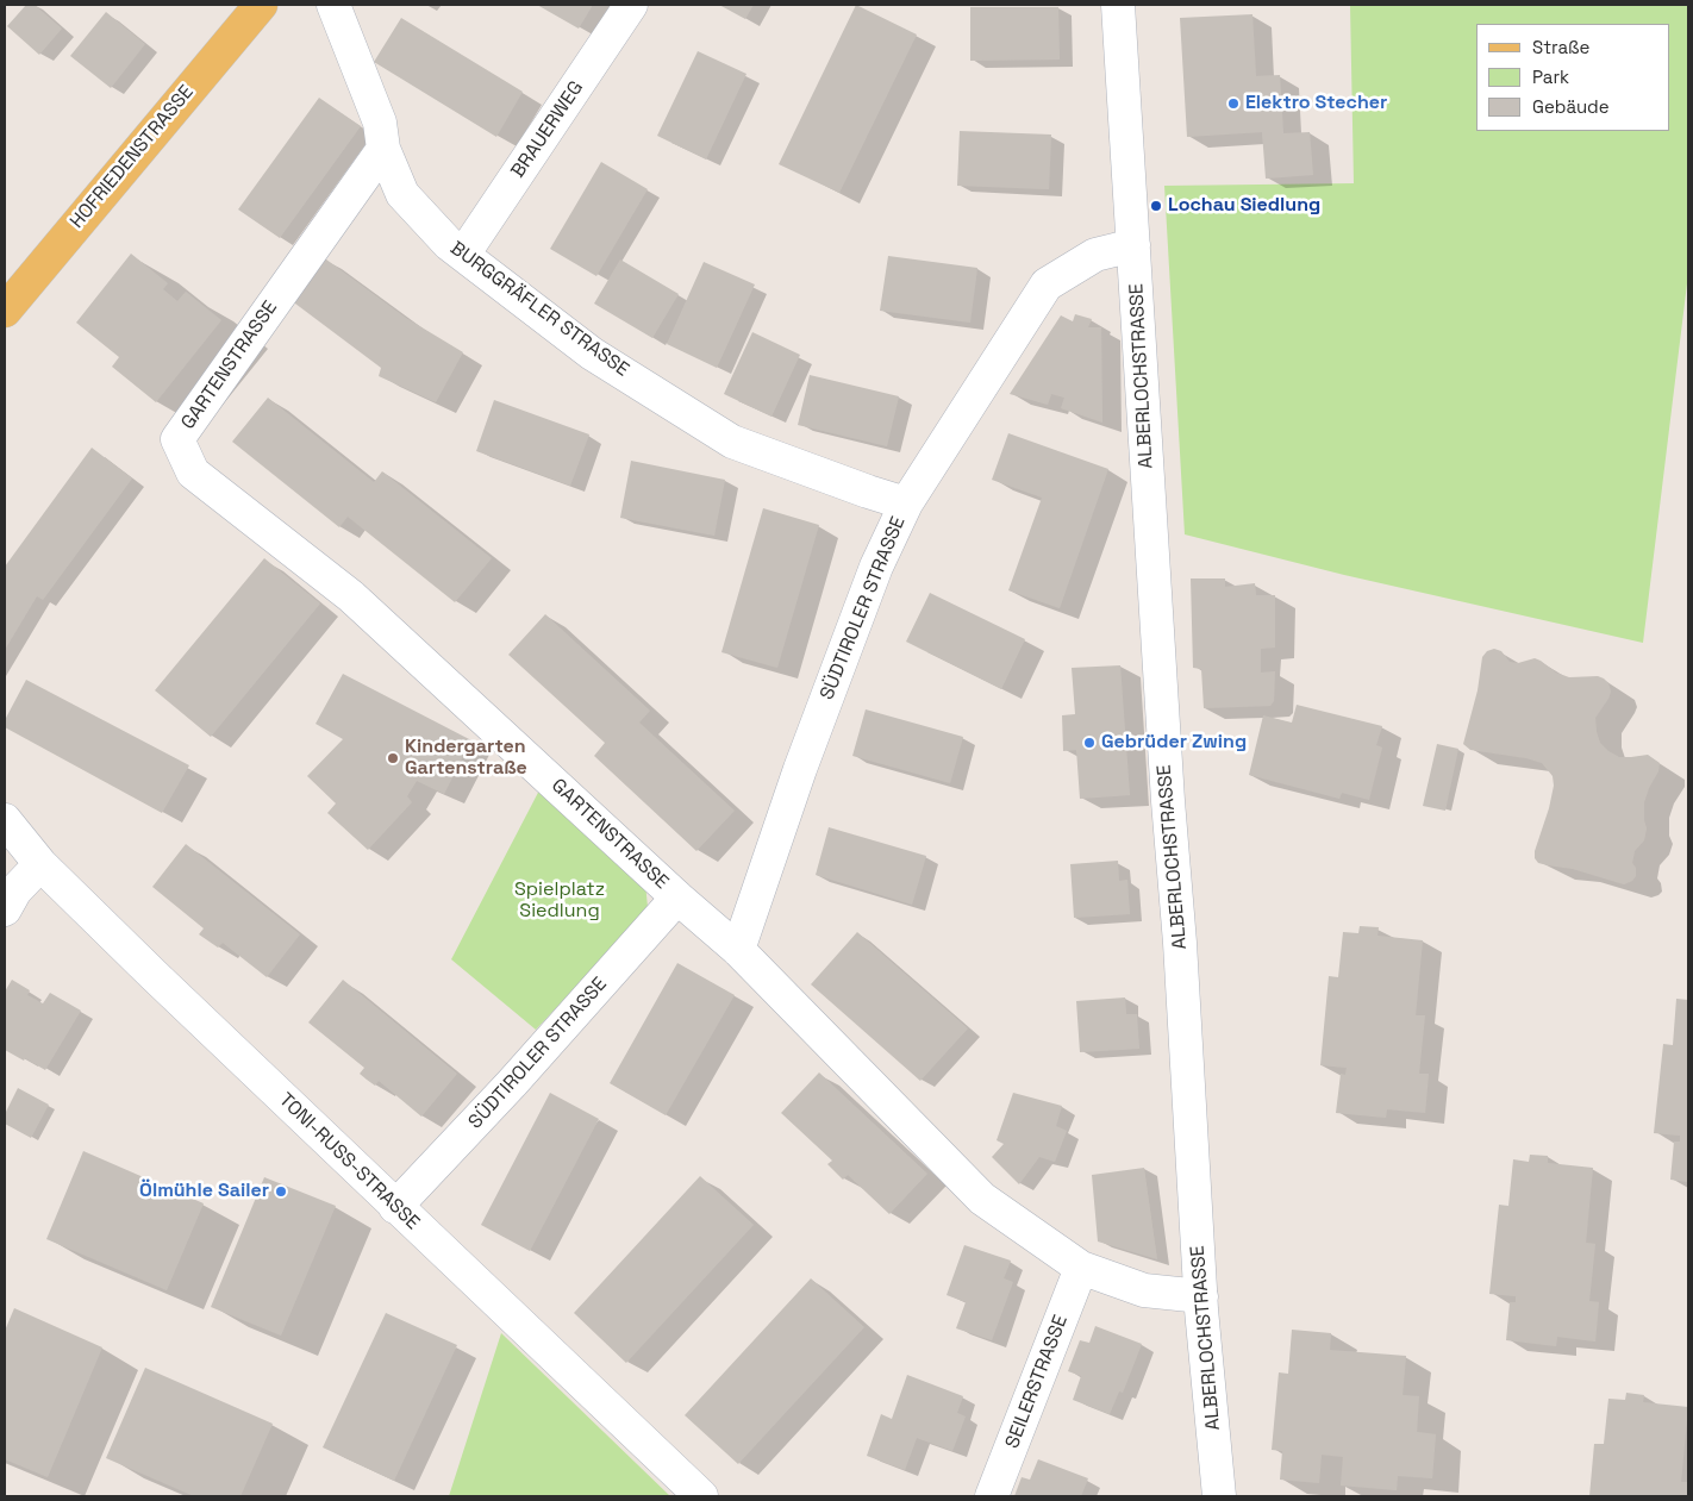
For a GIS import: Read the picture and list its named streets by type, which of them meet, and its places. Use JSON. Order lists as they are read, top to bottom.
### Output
{
  "streets": {
    "main road": ["HOFRIEDENSTRASSE"],
    "street": [
      "BRAUERWEG",
      "BURGGRÄFLER STRASSE",
      "GARTENSTRASSE",
      "ALBERLOCHSTRASSE",
      "SÜDTIROLER STRASSE",
      "TONI-RUSS-STRASSE",
      "SEILERSTRASSE"
    ]
  },
  "crossings": [
    ["BRAUERWEG", "BURGGRÄFLER STRASSE"],
    ["BURGGRÄFLER STRASSE", "GARTENSTRASSE"],
    ["BURGGRÄFLER STRASSE", "SÜDTIROLER STRASSE"],
    ["GARTENSTRASSE", "ALBERLOCHSTRASSE"],
    ["GARTENSTRASSE", "SÜDTIROLER STRASSE"],
    ["GARTENSTRASSE", "SEILERSTRASSE"],
    ["ALBERLOCHSTRASSE", "SÜDTIROLER STRASSE"],
    ["SÜDTIROLER STRASSE", "TONI-RUSS-STRASSE"]
  ],
  "parks": ["Spielplatz Siedlung"],
  "places": [
    "Elektro Stecher",
    "Lochau Siedlung",
    "Gebrüder Zwing",
    "Kindergarten Gartenstraße",
    "Ölmühle Sailer"
  ],
  "legend": ["Straße", "Park", "Gebäude"]
}
